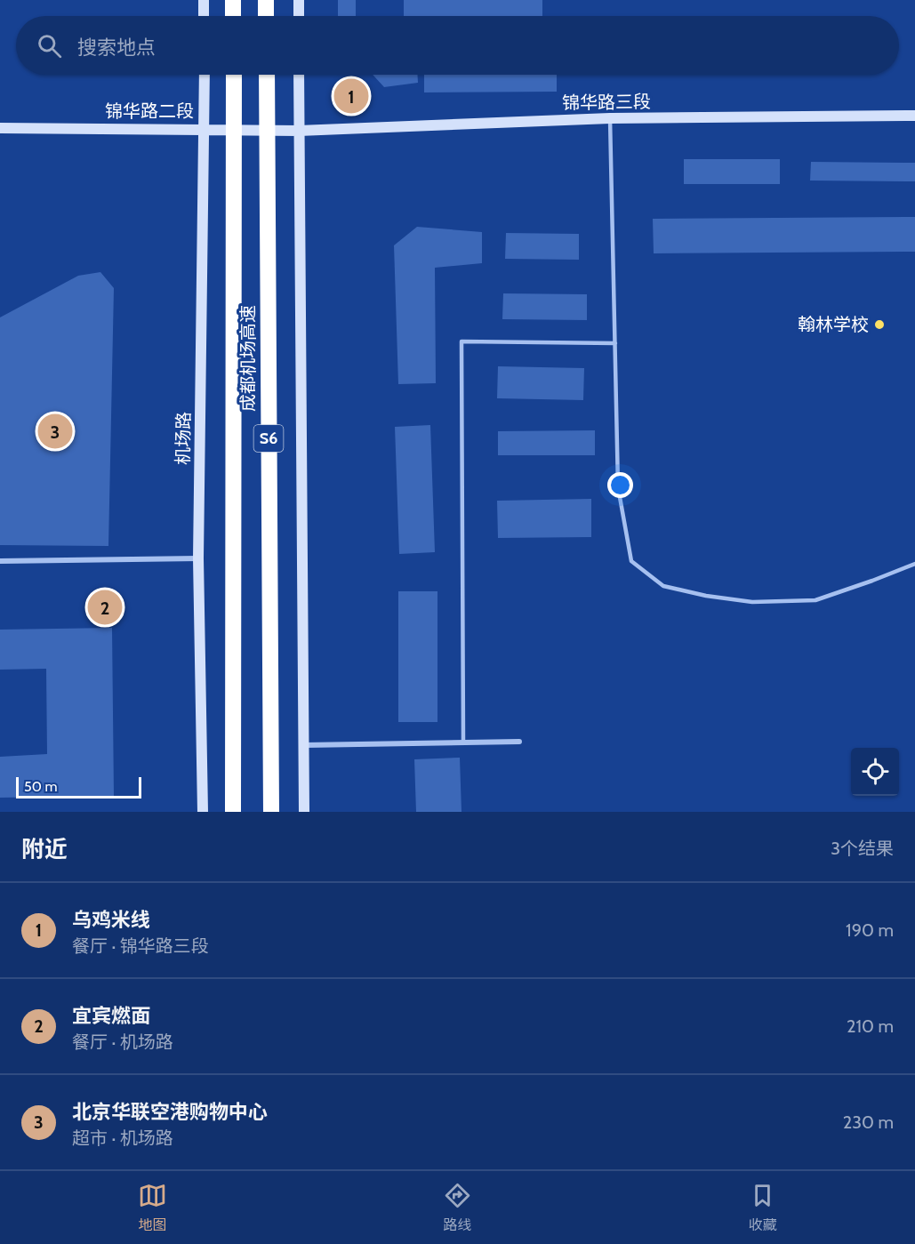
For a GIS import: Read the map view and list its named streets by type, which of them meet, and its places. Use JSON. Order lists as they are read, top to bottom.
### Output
{
  "streets": {
    "highway": ["成都机场高速", "S6"],
    "main road": ["锦华路三段", "锦华路二段", "机场路"]
  },
  "crossings": [
    ["锦华路三段", "锦华路二段"],
    ["锦华路二段", "机场路"]
  ],
  "places": ["翰林学校"],
  "scale_bar": "50 m",
  "page": {
    "search": "搜索地点",
    "pins": ["1", "3", "2"],
    "scale": "50 m",
    "heading": ["附近", "3个结果"],
    "list": [
      {
        "mark": "1",
        "name": "乌鸡米线",
        "note": "餐厅 · 锦华路三段",
        "value": "190 m"
      },
      {
        "mark": "2",
        "name": "宜宾燃面",
        "note": "餐厅 · 机场路",
        "value": "210 m"
      },
      {
        "mark": "3",
        "name": "北京华联空港购物中心",
        "note": "超市 · 机场路",
        "value": "230 m"
      }
    ],
    "nav": ["地图", "路线", "收藏"]
  }
}
